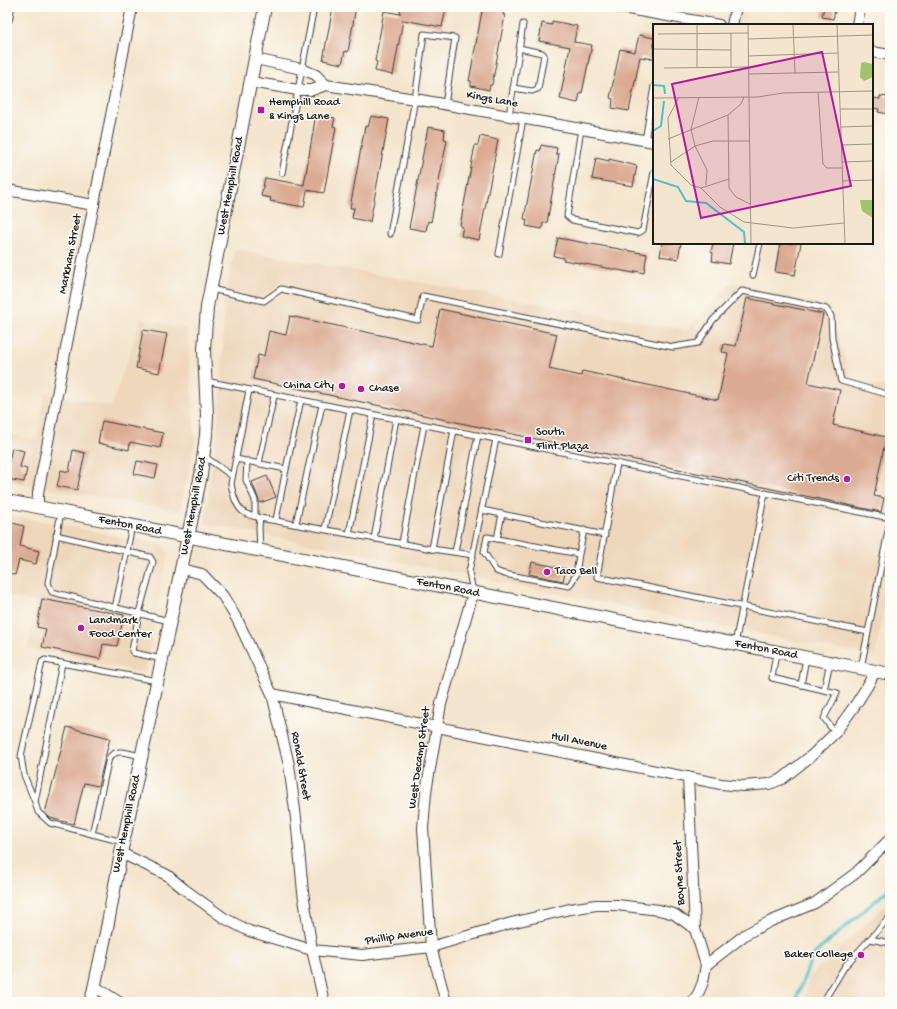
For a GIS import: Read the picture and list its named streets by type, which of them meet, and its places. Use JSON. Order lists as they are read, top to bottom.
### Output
{
  "streets": {
    "street": [
      "Kings Lane",
      "West Hemphill Road",
      "Markham Street",
      "Fenton Road",
      "Hull Avenue",
      "West Decamp Street",
      "Ronald Street",
      "Boyne Street",
      "Phillip Avenue"
    ]
  },
  "crossings": [
    ["Kings Lane", "West Hemphill Road"],
    ["West Hemphill Road", "Fenton Road"],
    ["West Hemphill Road", "Ronald Street"],
    ["West Hemphill Road", "Phillip Avenue"],
    ["Markham Street", "Fenton Road"],
    ["Fenton Road", "Hull Avenue"],
    ["Fenton Road", "West Decamp Street"],
    ["Hull Avenue", "West Decamp Street"],
    ["Hull Avenue", "Ronald Street"],
    ["Hull Avenue", "Boyne Street"],
    ["West Decamp Street", "Phillip Avenue"],
    ["Ronald Street", "Phillip Avenue"],
    ["Boyne Street", "Phillip Avenue"]
  ],
  "places": {
    "transit": ["Hemphill Road & Kings Lane", "South Flint Plaza"],
    "other": [
      "China City",
      "Chase",
      "Citi Trends",
      "Taco Bell",
      "Landmark Food Center",
      "Baker College"
    ]
  }
}
